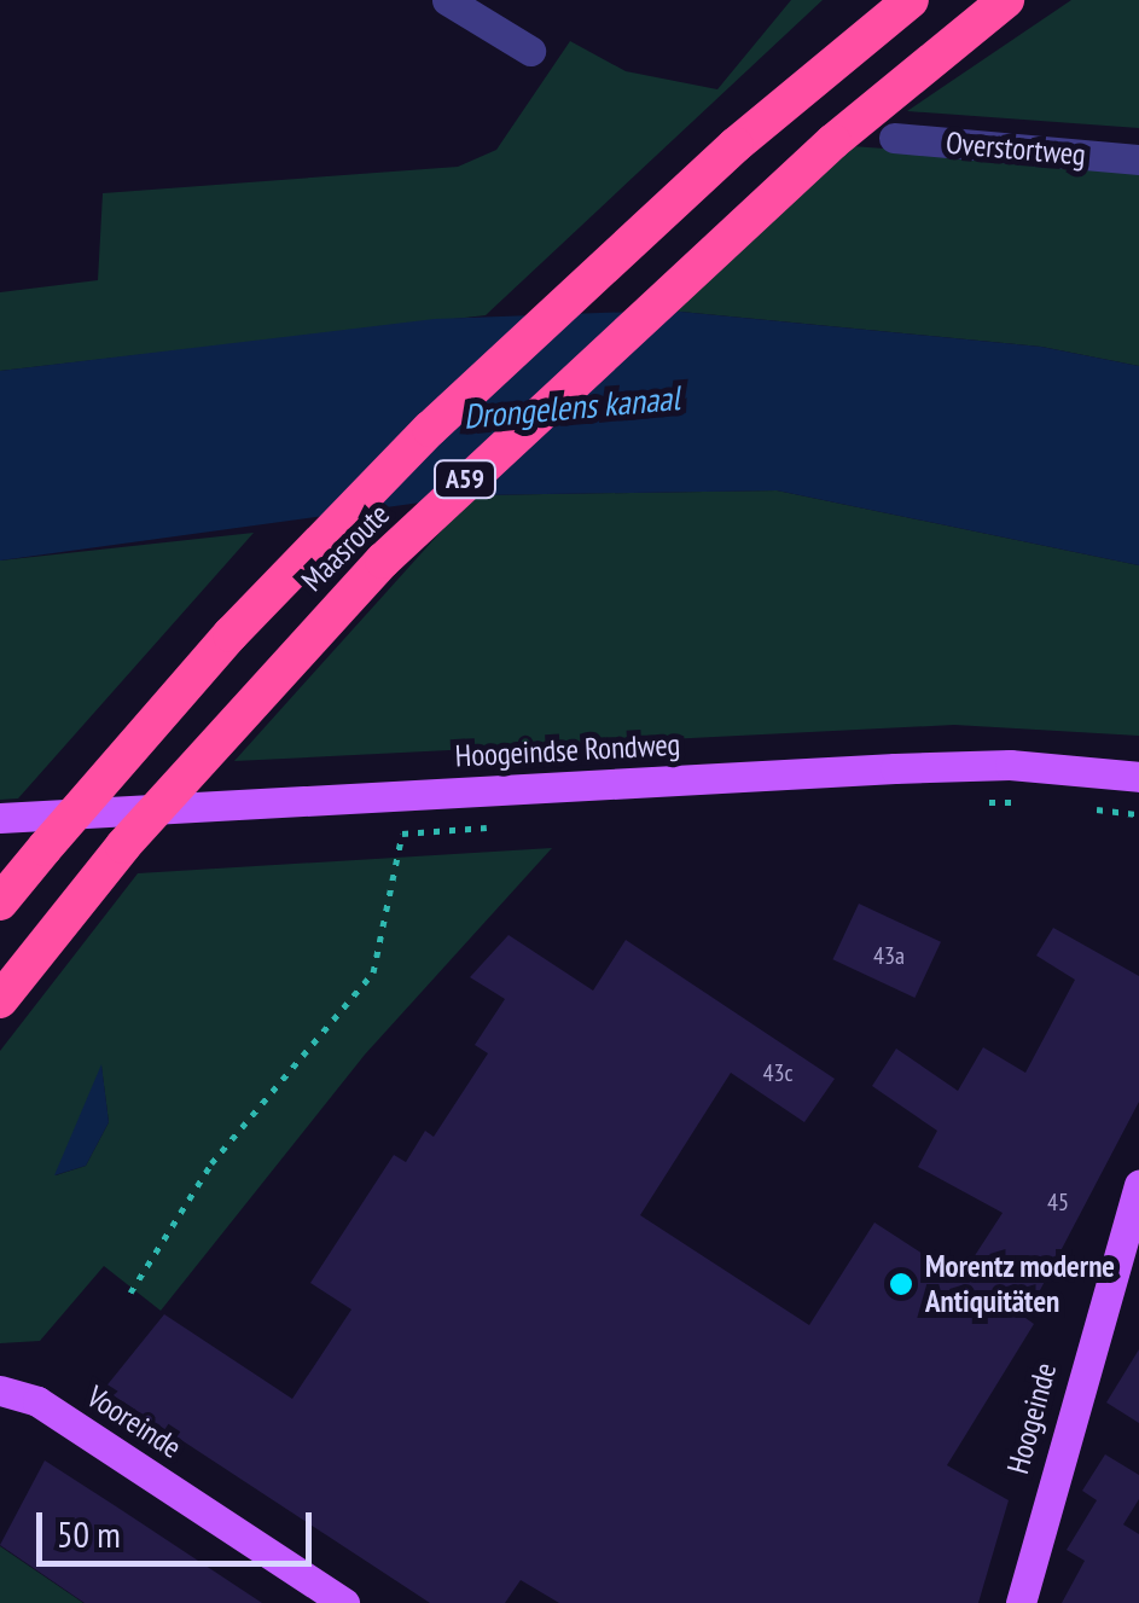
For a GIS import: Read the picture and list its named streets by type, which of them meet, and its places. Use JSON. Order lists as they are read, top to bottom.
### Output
{
  "streets": {
    "highway": ["A59", "Maasroute"],
    "main road": ["Hoogeindse Rondweg", "Hoogeinde", "Vooreinde"],
    "street": ["Overstortweg"]
  },
  "water": ["Drongelens kanaal"],
  "places": ["Morentz moderne Antiquitäten"],
  "house_numbers": ["43a", "43c", "45"],
  "scale_bar": "50 m"
}
